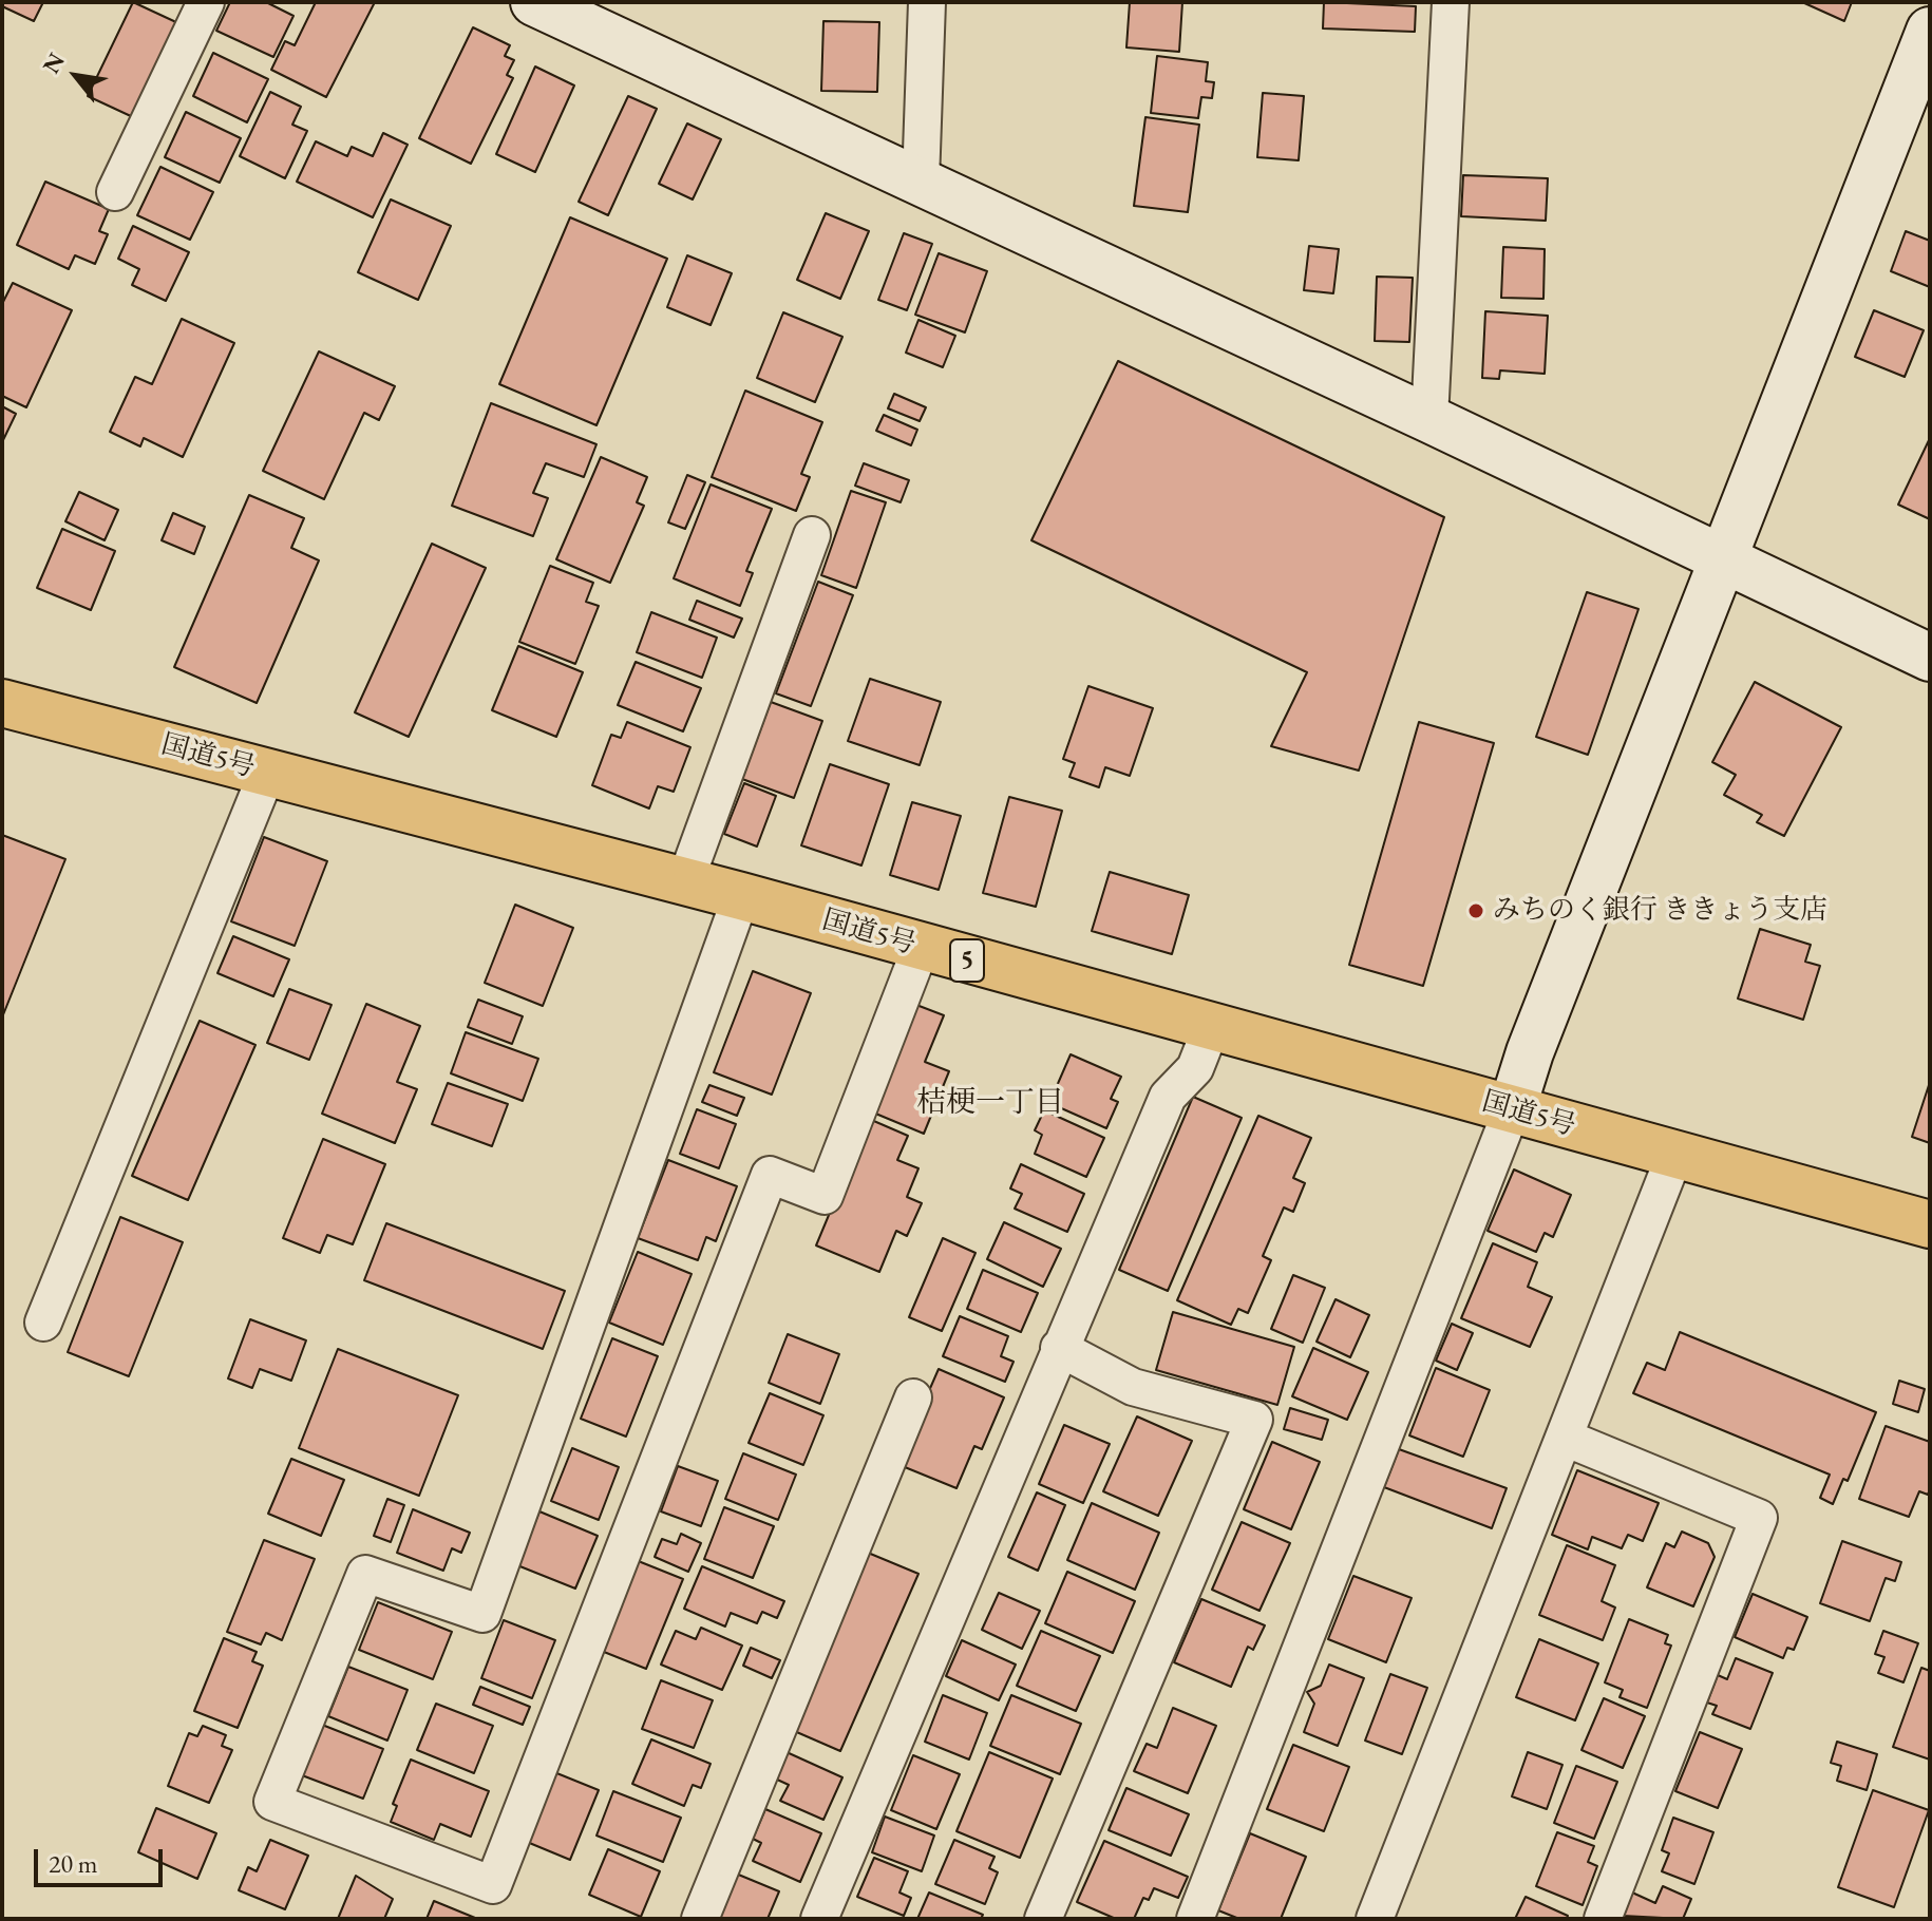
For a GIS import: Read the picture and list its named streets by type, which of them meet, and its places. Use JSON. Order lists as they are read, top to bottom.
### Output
{
  "streets": {
    "highway": ["国道5号", "5"]
  },
  "districts": ["桔梗一丁目"],
  "places": ["みちのく銀行 ききょう支店"],
  "scale_bar": "20 m",
  "north": "top left"
}
